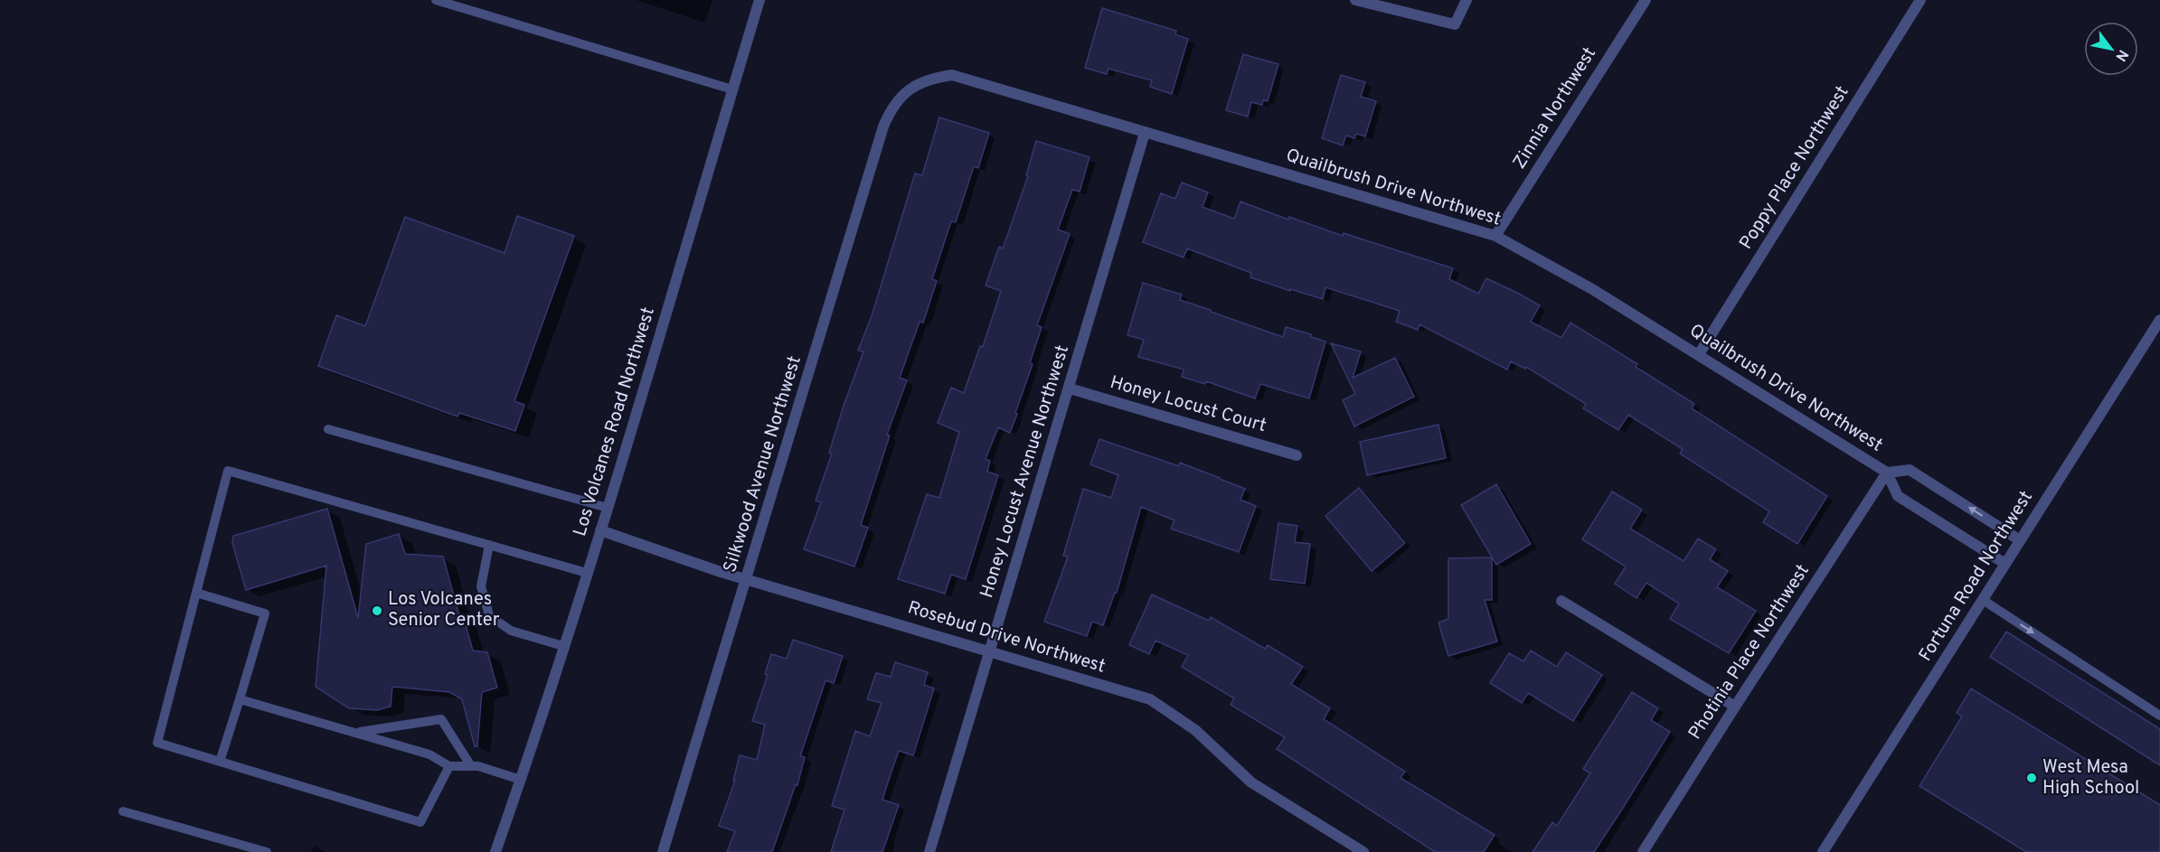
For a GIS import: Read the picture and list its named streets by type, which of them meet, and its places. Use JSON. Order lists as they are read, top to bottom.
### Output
{
  "streets": {
    "street": [
      "Zinnia Northwest",
      "Poppy Place Northwest",
      "Quailbrush Drive Northwest",
      "Honey Locust Court",
      "Los Volcanes Road Northwest",
      "Silkwood Avenue Northwest",
      "Honey Locust Avenue Northwest",
      "Fortuna Road Northwest",
      "Rosebud Drive Northwest",
      "Photinia Place Northwest"
    ]
  },
  "crossings": [
    ["Zinnia Northwest", "Quailbrush Drive Northwest"],
    ["Poppy Place Northwest", "Quailbrush Drive Northwest"],
    ["Quailbrush Drive Northwest", "Silkwood Avenue Northwest"],
    ["Quailbrush Drive Northwest", "Honey Locust Avenue Northwest"],
    ["Quailbrush Drive Northwest", "Fortuna Road Northwest"],
    ["Quailbrush Drive Northwest", "Photinia Place Northwest"],
    ["Honey Locust Court", "Honey Locust Avenue Northwest"],
    ["Los Volcanes Road Northwest", "Rosebud Drive Northwest"],
    ["Silkwood Avenue Northwest", "Rosebud Drive Northwest"],
    ["Honey Locust Avenue Northwest", "Rosebud Drive Northwest"]
  ],
  "places": ["Los Volcanes Senior Center", "West Mesa High School"],
  "north": "bottom right"
}
